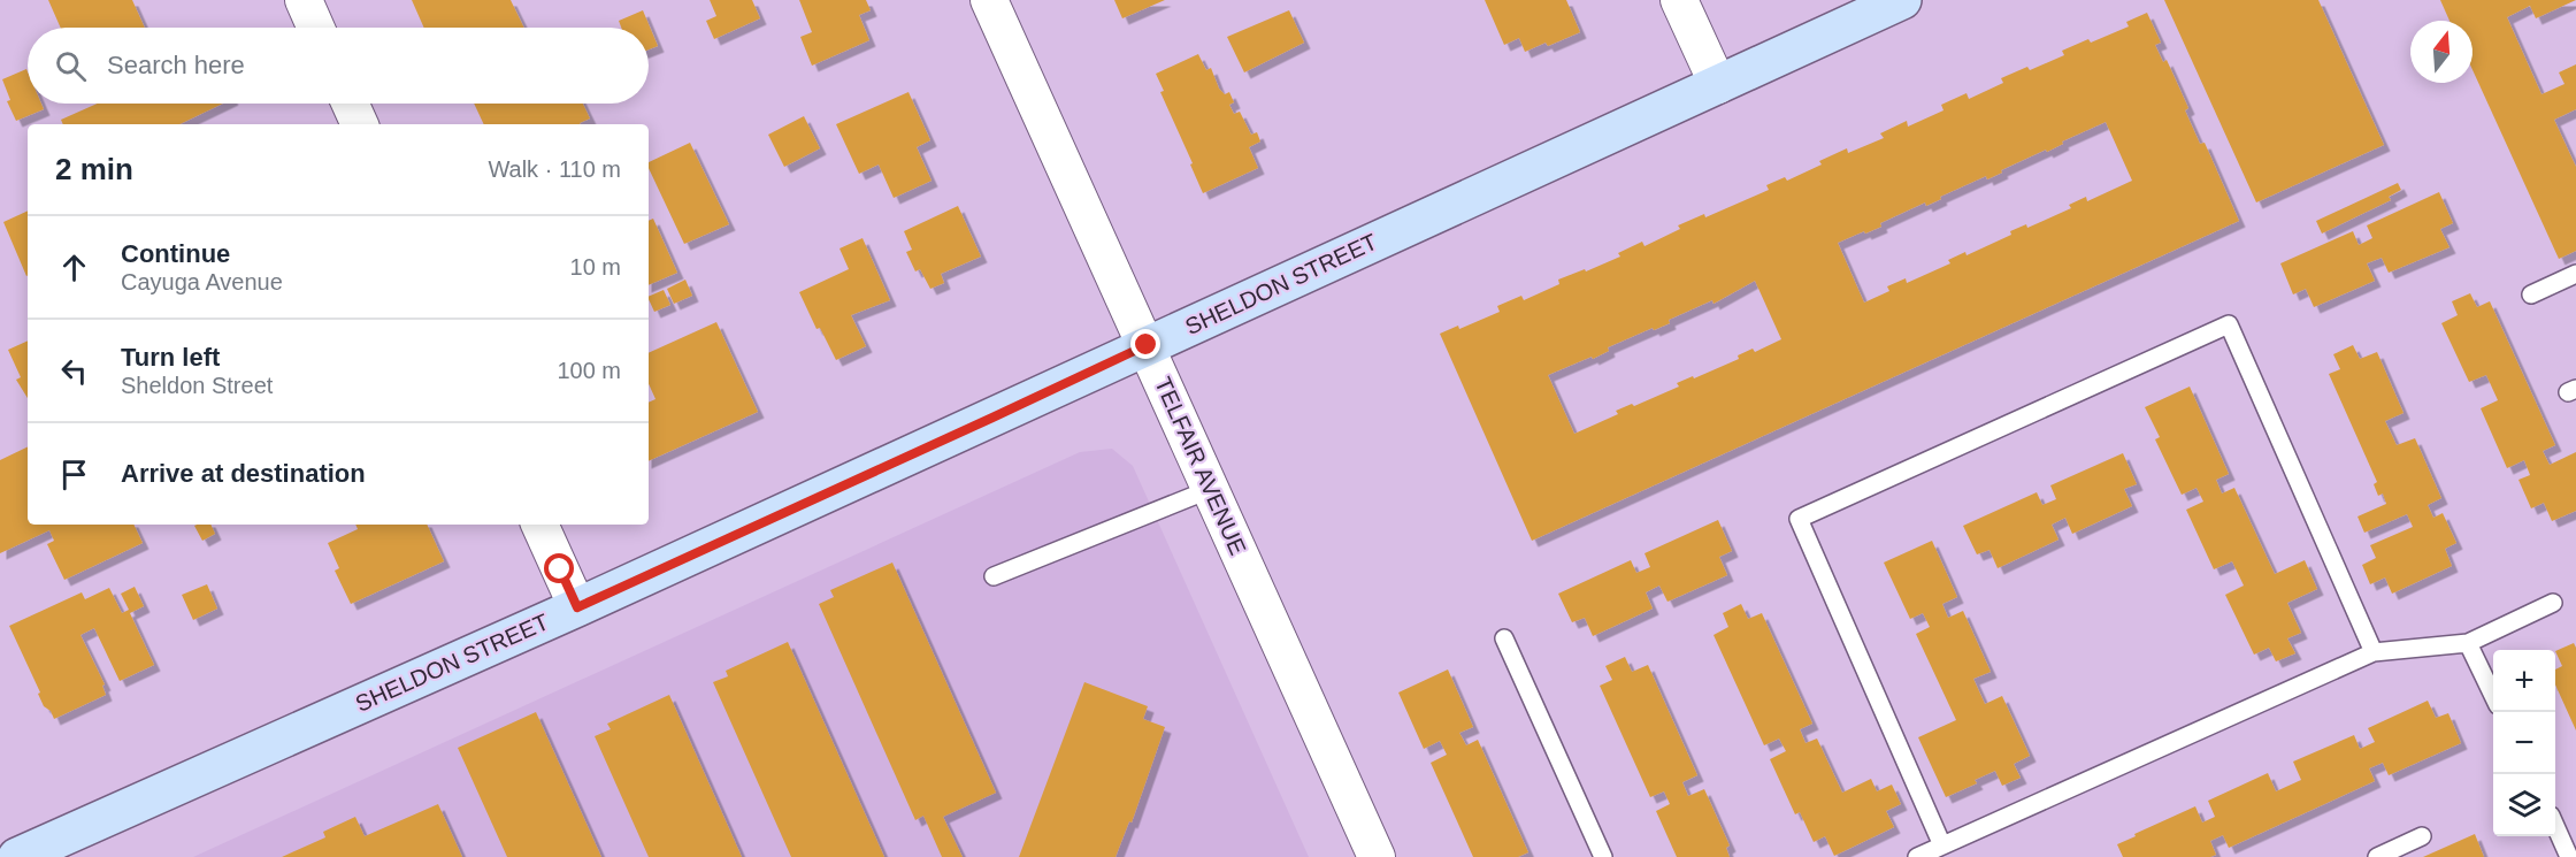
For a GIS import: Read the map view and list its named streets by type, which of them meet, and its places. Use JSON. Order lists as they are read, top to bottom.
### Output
{
  "streets": {
    "main road": ["SHELDON STREET"],
    "street": ["TELFAIR AVENUE"]
  },
  "crossings": [
    ["SHELDON STREET", "TELFAIR AVENUE"]
  ],
  "north": "top",
  "page": {
    "search": "Search here",
    "heading": ["2 min", "Walk · 110 m"],
    "list": [
      ["Continue", "Cayuga Avenue", "10 m"],
      ["Turn left", "Sheldon Street", "100 m"],
      "Arrive at destination"
    ],
    "map_buttons": ["+", "−"]
  }
}
